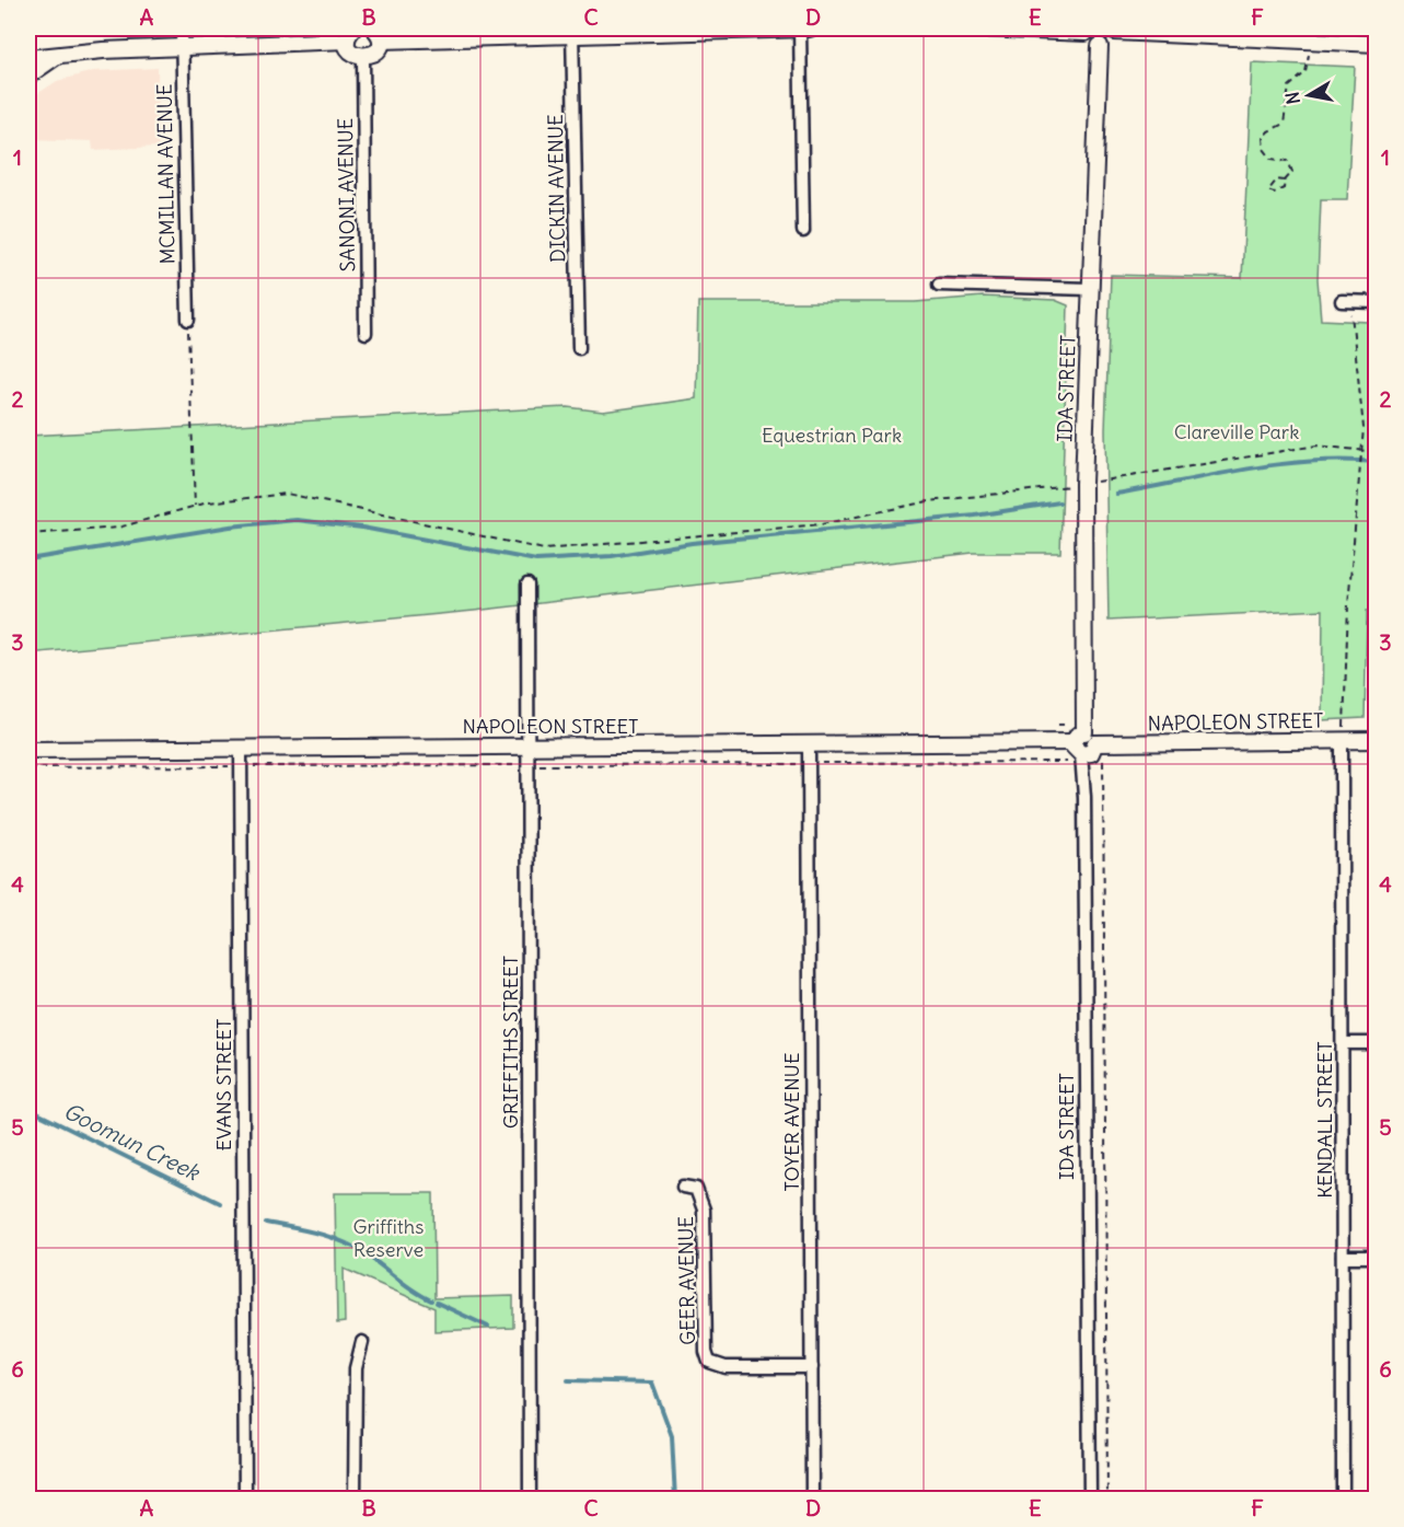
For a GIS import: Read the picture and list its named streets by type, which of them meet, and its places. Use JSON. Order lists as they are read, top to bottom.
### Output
{
  "streets": {
    "street": [
      "MCMILLAN AVENUE",
      "DICKIN AVENUE",
      "SANONI AVENUE",
      "IDA STREET",
      "NAPOLEON STREET",
      "GRIFFITHS STREET",
      "EVANS STREET",
      "KENDALL STREET",
      "TOYER AVENUE",
      "GEER AVENUE"
    ]
  },
  "crossings": [
    ["IDA STREET", "NAPOLEON STREET"],
    ["NAPOLEON STREET", "GRIFFITHS STREET"],
    ["NAPOLEON STREET", "EVANS STREET"],
    ["NAPOLEON STREET", "KENDALL STREET"],
    ["NAPOLEON STREET", "TOYER AVENUE"],
    ["TOYER AVENUE", "GEER AVENUE"]
  ],
  "water": ["Goomun Creek"],
  "parks": ["Clareville Park", "Equestrian Park", "Griffiths Reserve"],
  "north": "left",
  "grid": {
    "columns": [
      "A",
      "B",
      "C",
      "D",
      "E",
      "F"
    ],
    "rows": [
      "1",
      "2",
      "3",
      "4",
      "5",
      "6"
    ]
  }
}
